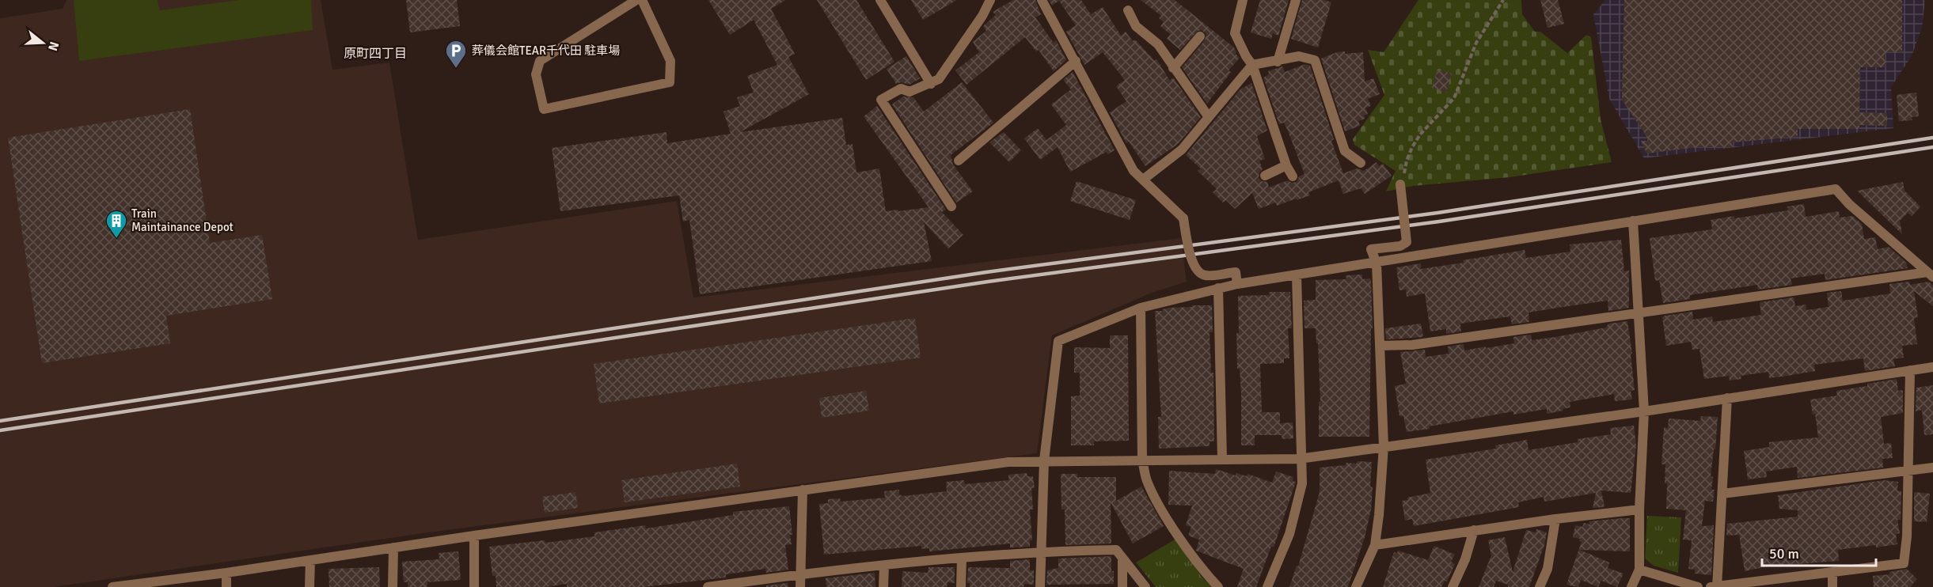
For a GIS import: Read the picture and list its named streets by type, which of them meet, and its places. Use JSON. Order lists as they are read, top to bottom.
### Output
{
  "districts": ["原町四丁目"],
  "places": {
    "parking": ["葬儀会館TEAR千代田 駐車場"],
    "building": ["Train Maintainance Depot"]
  },
  "scale_bar": "50 m",
  "north": "right"
}
